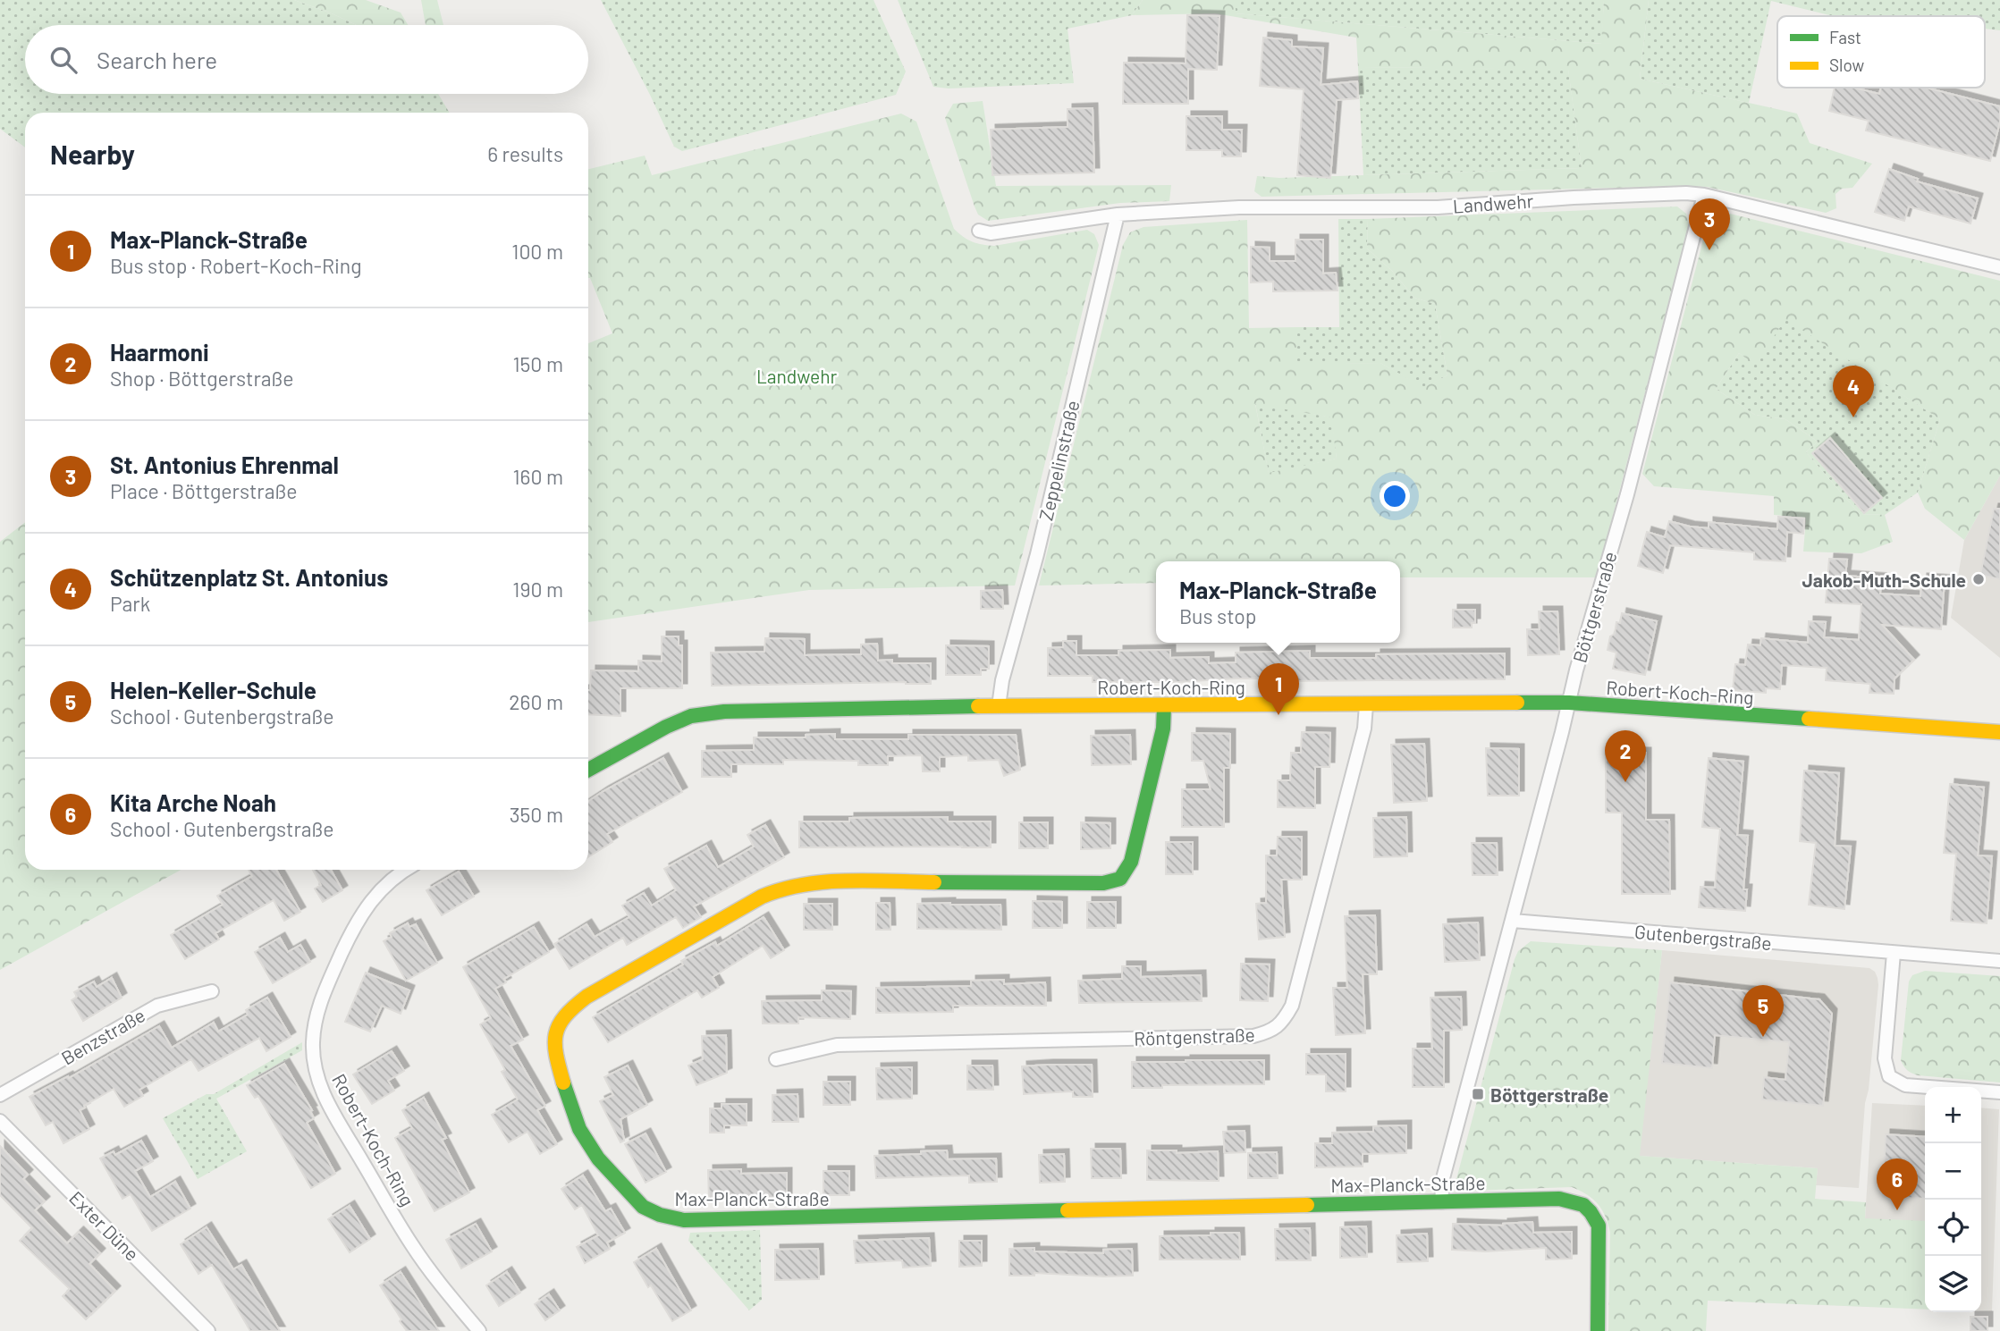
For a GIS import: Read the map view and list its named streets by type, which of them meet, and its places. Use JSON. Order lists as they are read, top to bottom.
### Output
{
  "streets": {
    "street": [
      "Landwehr",
      "Zeppelinstraße",
      "Böttgerstraße",
      "Robert-Koch-Ring",
      "Gutenbergstraße",
      "Benzstraße",
      "Röntgenstraße",
      "Max-Planck-Straße",
      "Exter Düne"
    ]
  },
  "crossings": [
    ["Landwehr", "Zeppelinstraße"],
    ["Landwehr", "Böttgerstraße"],
    ["Zeppelinstraße", "Robert-Koch-Ring"],
    ["Böttgerstraße", "Robert-Koch-Ring"],
    ["Böttgerstraße", "Gutenbergstraße"],
    ["Böttgerstraße", "Max-Planck-Straße"],
    ["Robert-Koch-Ring", "Röntgenstraße"],
    ["Robert-Koch-Ring", "Max-Planck-Straße"]
  ],
  "parks": ["Landwehr"],
  "places": {
    "other": ["Jakob-Muth-Schule"],
    "transit": ["Böttgerstraße"]
  },
  "legend": ["Fast", "Slow"],
  "page": {
    "search": "Search here",
    "heading": ["Nearby", "6 results"],
    "list": [
      {
        "mark": "1",
        "name": "Max-Planck-Straße",
        "note": "Bus stop · Robert-Koch-Ring",
        "value": "100 m"
      },
      {
        "mark": "2",
        "name": "Haarmoni",
        "note": "Shop · Böttgerstraße",
        "value": "150 m"
      },
      {
        "mark": "3",
        "name": "St. Antonius Ehrenmal",
        "note": "Place · Böttgerstraße",
        "value": "160 m"
      },
      {
        "mark": "4",
        "name": "Schützenplatz St. Antonius",
        "note": "Park",
        "value": "190 m"
      },
      {
        "mark": "5",
        "name": "Helen-Keller-Schule",
        "note": "School · Gutenbergstraße",
        "value": "260 m"
      },
      {
        "mark": "6",
        "name": "Kita Arche Noah",
        "note": "School · Gutenbergstraße",
        "value": "350 m"
      }
    ],
    "pins": [
      "3",
      "4",
      "1",
      "2",
      "5",
      "6"
    ],
    "popup": ["Max-Planck-Straße", "Bus stop"],
    "map_buttons": ["+", "−"]
  }
}
